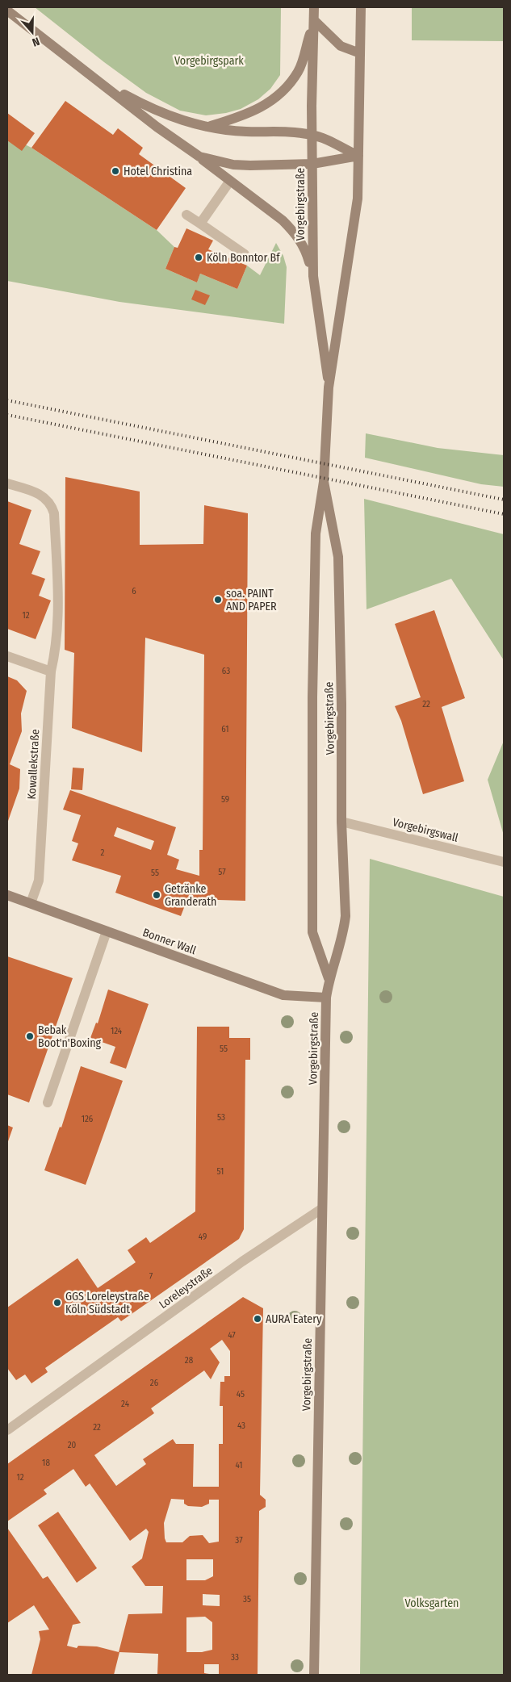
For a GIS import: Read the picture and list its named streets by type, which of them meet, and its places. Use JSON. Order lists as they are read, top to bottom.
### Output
{
  "streets": {
    "main road": ["Vorgebirgstraße", "Bonner Wall"],
    "street": ["Kowallekstraße", "Vorgebirgswall", "Loreleystraße"]
  },
  "crossings": [
    ["Vorgebirgstraße", "Vorgebirgswall"],
    ["Vorgebirgstraße", "Bonner Wall"],
    ["Vorgebirgstraße", "Loreleystraße"],
    ["Kowallekstraße", "Bonner Wall"]
  ],
  "parks": ["Vorgebirgspark", "Volksgarten"],
  "places": [
    "Hotel Christina",
    "Köln Bonntor Bf",
    "soa. PAINT AND PAPER",
    "Getränke Granderath",
    "Bebak Boot'n'Boxing",
    "GGS Loreleystraße Köln Südstadt",
    "AURA Eatery"
  ],
  "house_numbers": [
    "6",
    "12",
    "63",
    "22",
    "61",
    "59",
    "2",
    "57",
    "55",
    "124",
    "55",
    "53",
    "126",
    "51",
    "49",
    "7",
    "47",
    "28",
    "26",
    "45",
    "24",
    "43",
    "22",
    "20",
    "18",
    "41",
    "12",
    "37",
    "35",
    "33"
  ],
  "north": "bottom"
}
